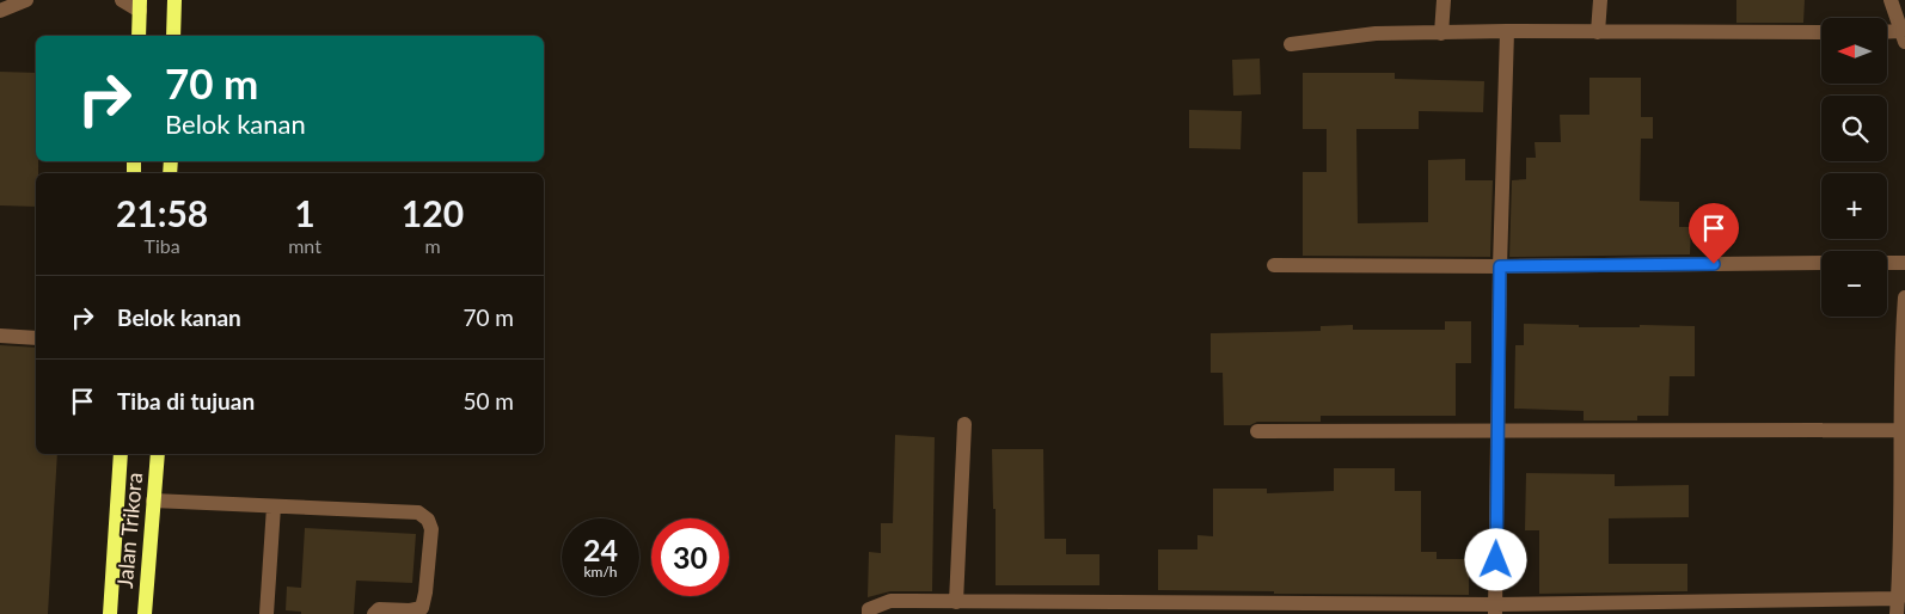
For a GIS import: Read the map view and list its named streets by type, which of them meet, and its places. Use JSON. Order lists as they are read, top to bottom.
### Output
{
  "streets": {
    "main road": ["Jalan Trikora"]
  },
  "north": "left",
  "page": {
    "map_buttons": ["+", "−"],
    "turn": ["70 m", "Belok kanan"],
    "eta": [
      "21:58",
      "Tiba",
      "1",
      "mnt",
      "120",
      "m"
    ],
    "list": [
      {
        "name": "Belok kanan",
        "value": "70 m"
      },
      {
        "name": "Tiba di tujuan",
        "value": "50 m"
      }
    ],
    "speed": "24 km/h",
    "limit": "30"
  }
}
